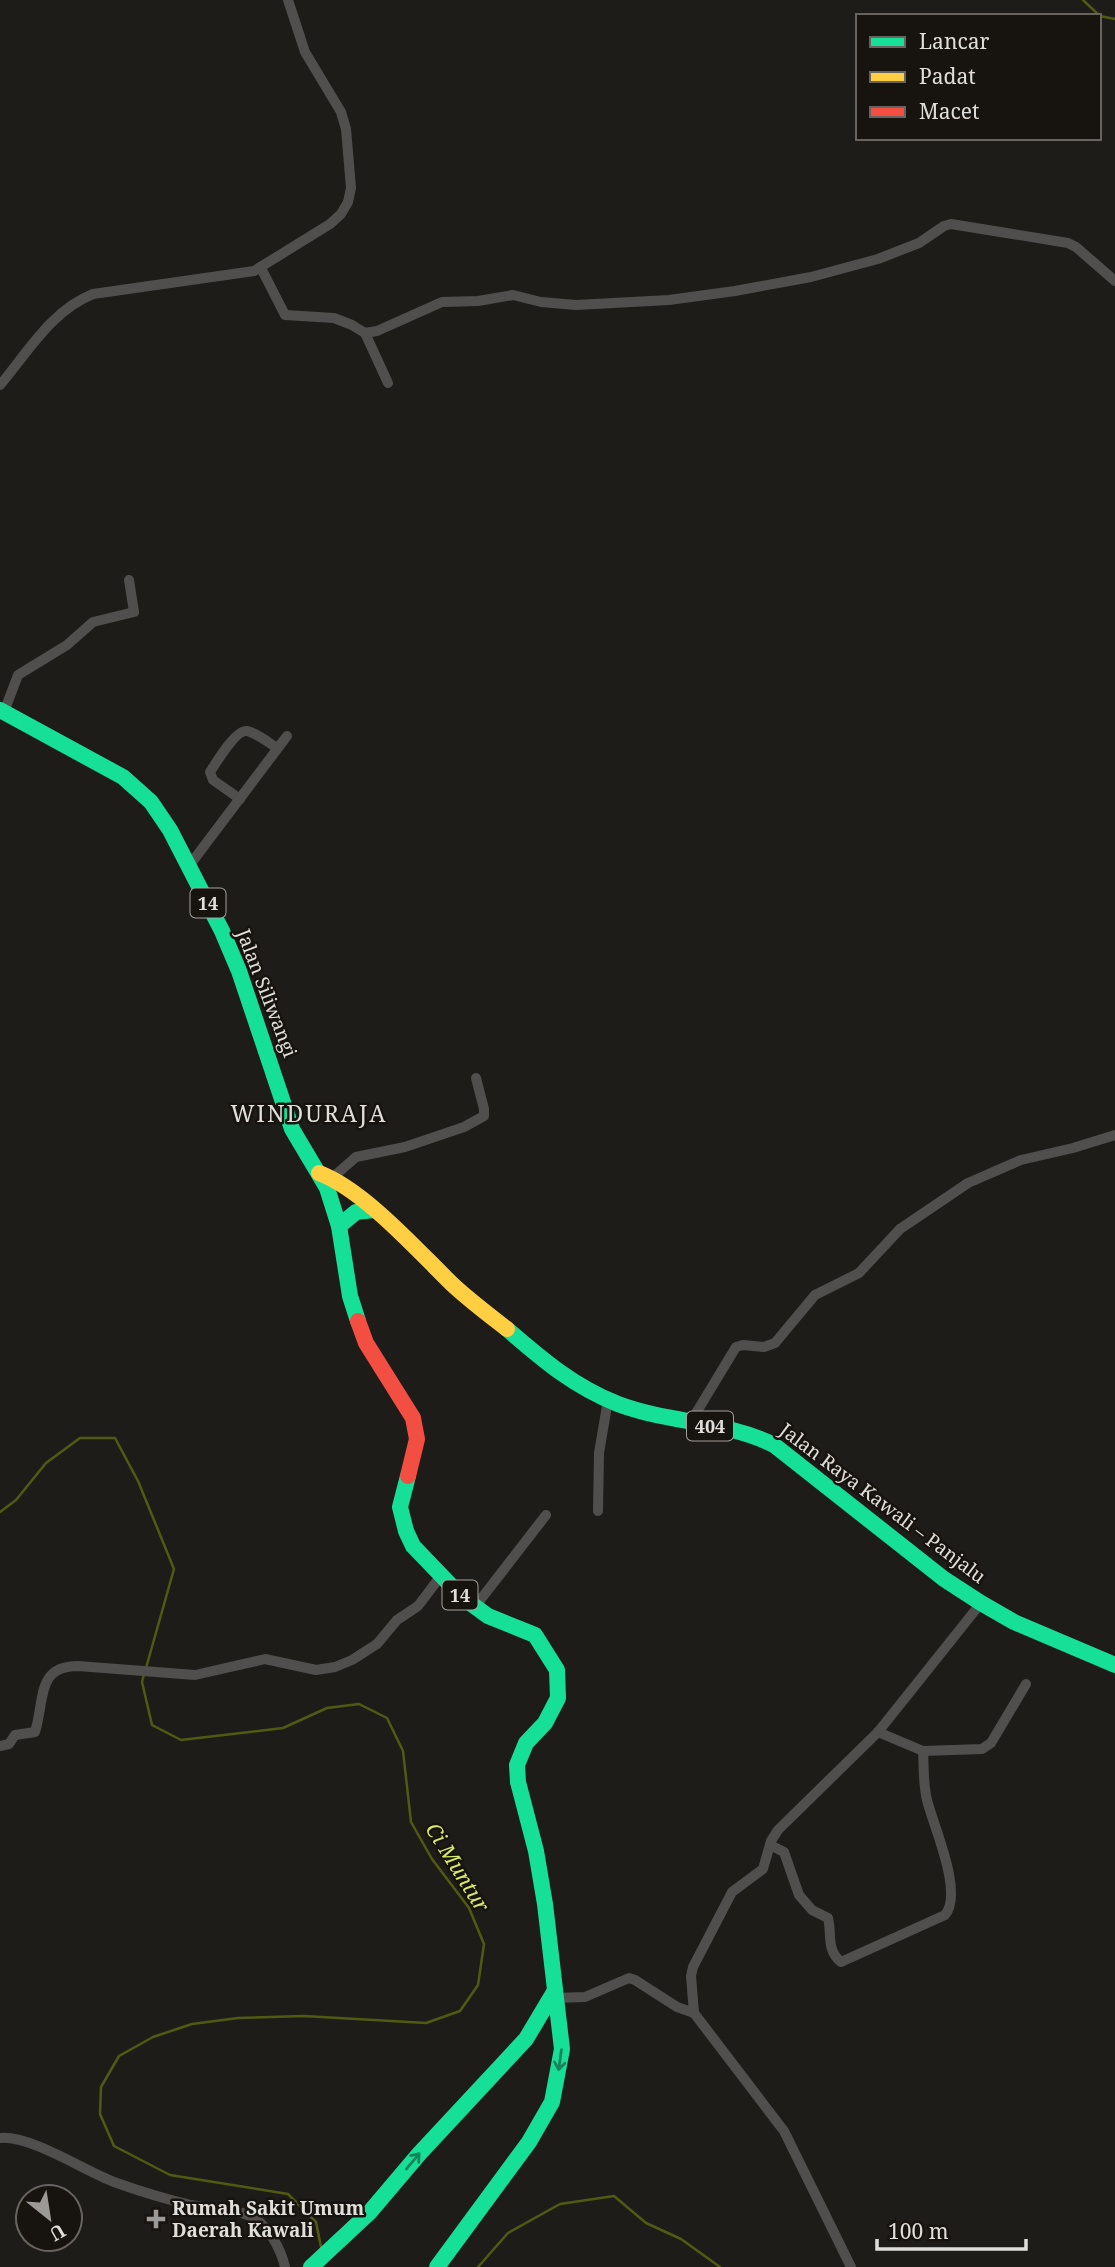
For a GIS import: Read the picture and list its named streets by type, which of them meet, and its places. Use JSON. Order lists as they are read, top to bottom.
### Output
{
  "streets": {
    "main road": [
      "14",
      "Jalan Siliwangi",
      "404",
      "Jalan Raya Kawali – Panjalu"
    ]
  },
  "crossings": [
    ["14", "Jalan Siliwangi"],
    ["14", "Jalan Raya Kawali – Panjalu"],
    ["Jalan Siliwangi", "Jalan Raya Kawali – Panjalu"]
  ],
  "districts": ["WINDURAJA"],
  "water": ["Ci Muntur"],
  "places": {
    "health": ["Rumah Sakit Umum Daerah Kawali"]
  },
  "legend": ["Lancar", "Padat", "Macet"],
  "scale_bar": "100 m",
  "north": "bottom right"
}
